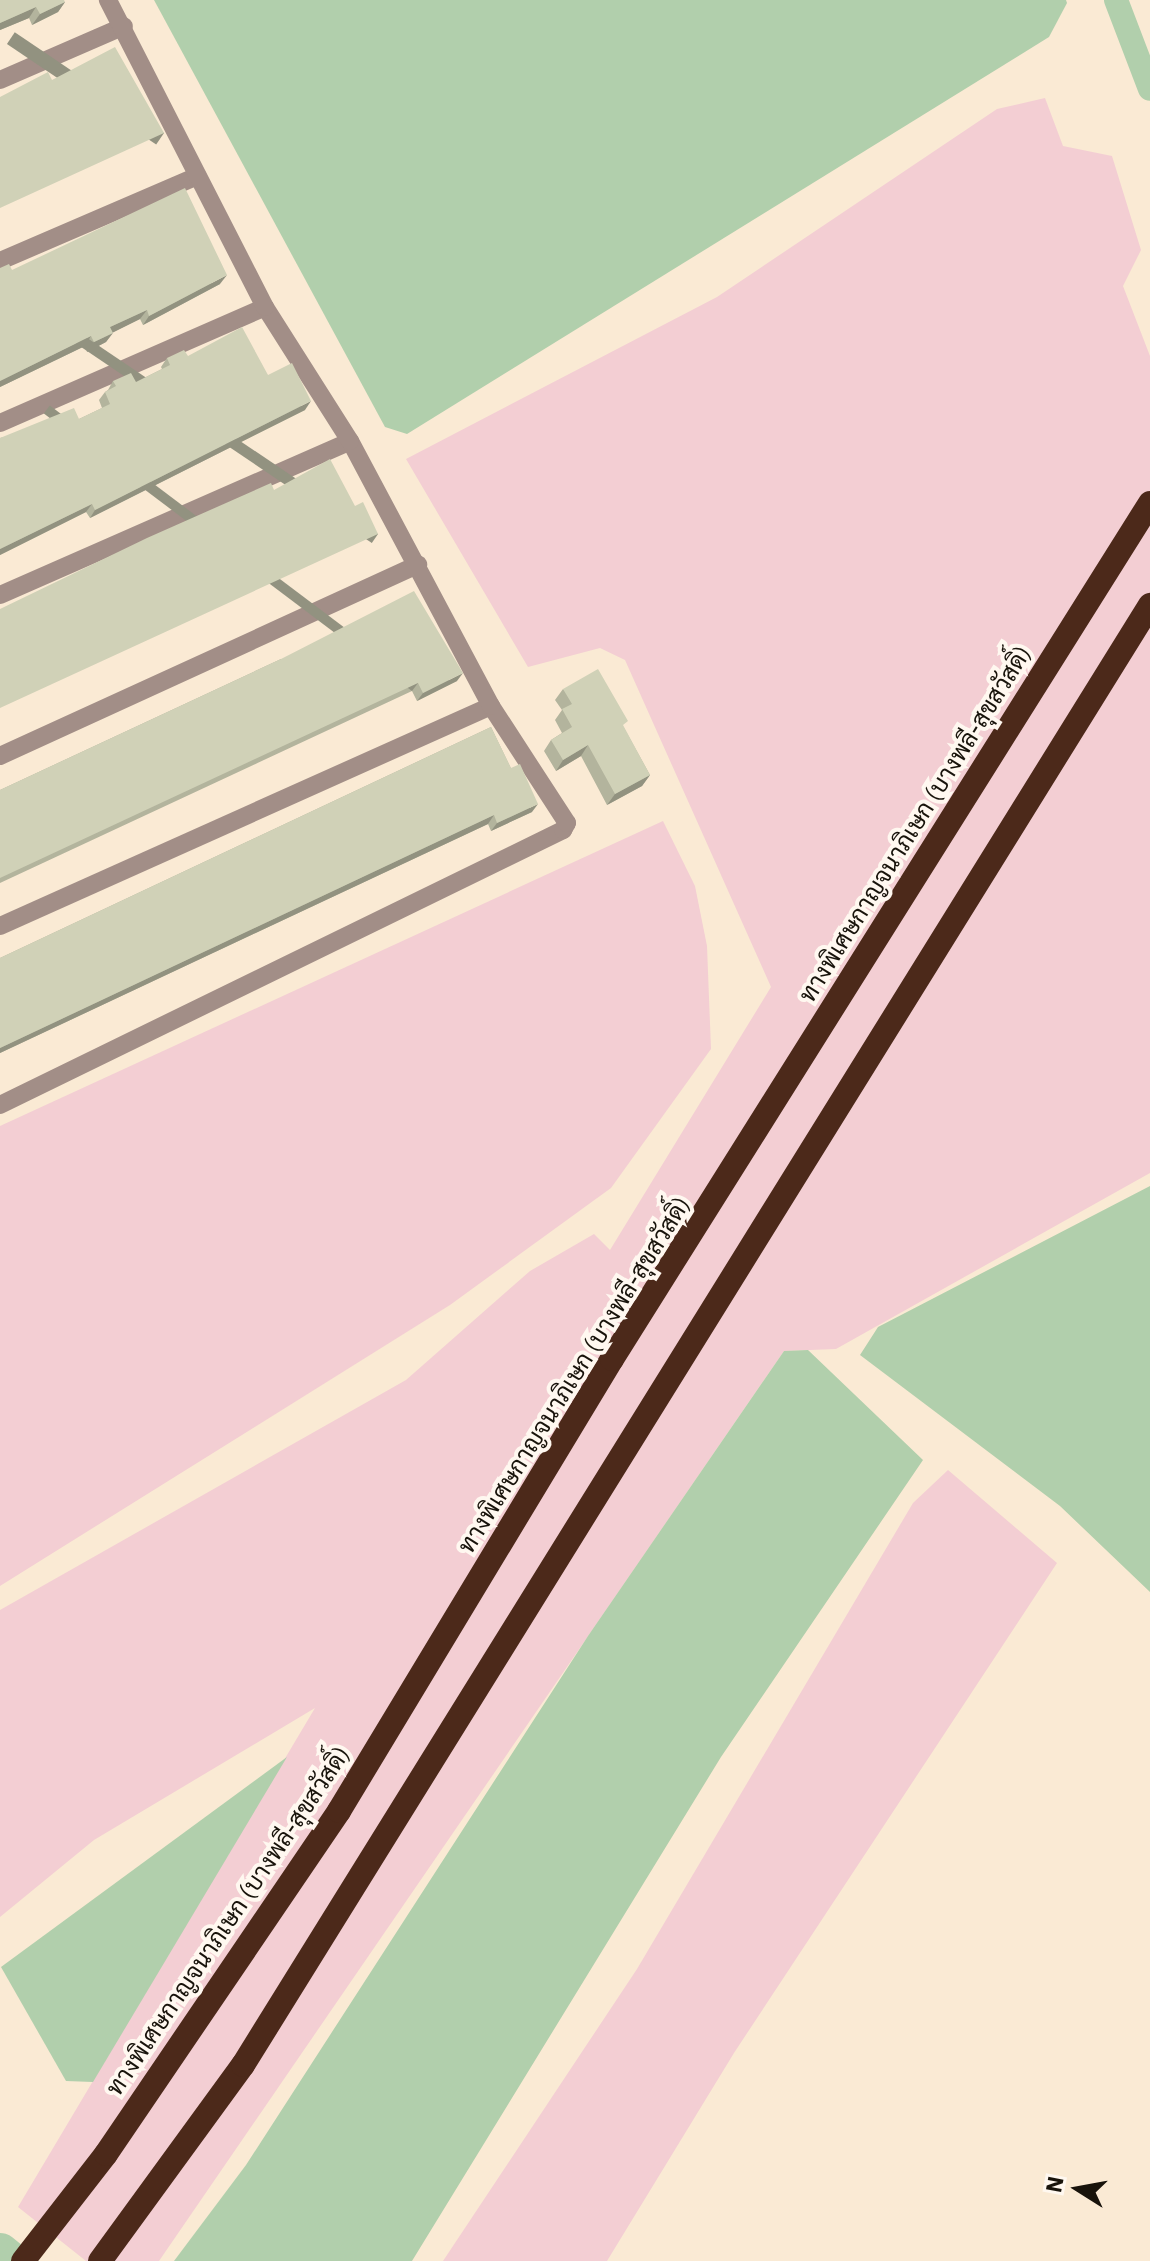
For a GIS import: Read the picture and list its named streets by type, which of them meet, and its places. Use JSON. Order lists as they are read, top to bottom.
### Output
{
  "streets": {
    "highway": ["ทางพิเศษกาญจนาภิเษก (บางพลี-สุขสวัสดิ์)"]
  },
  "north": "left"
}
